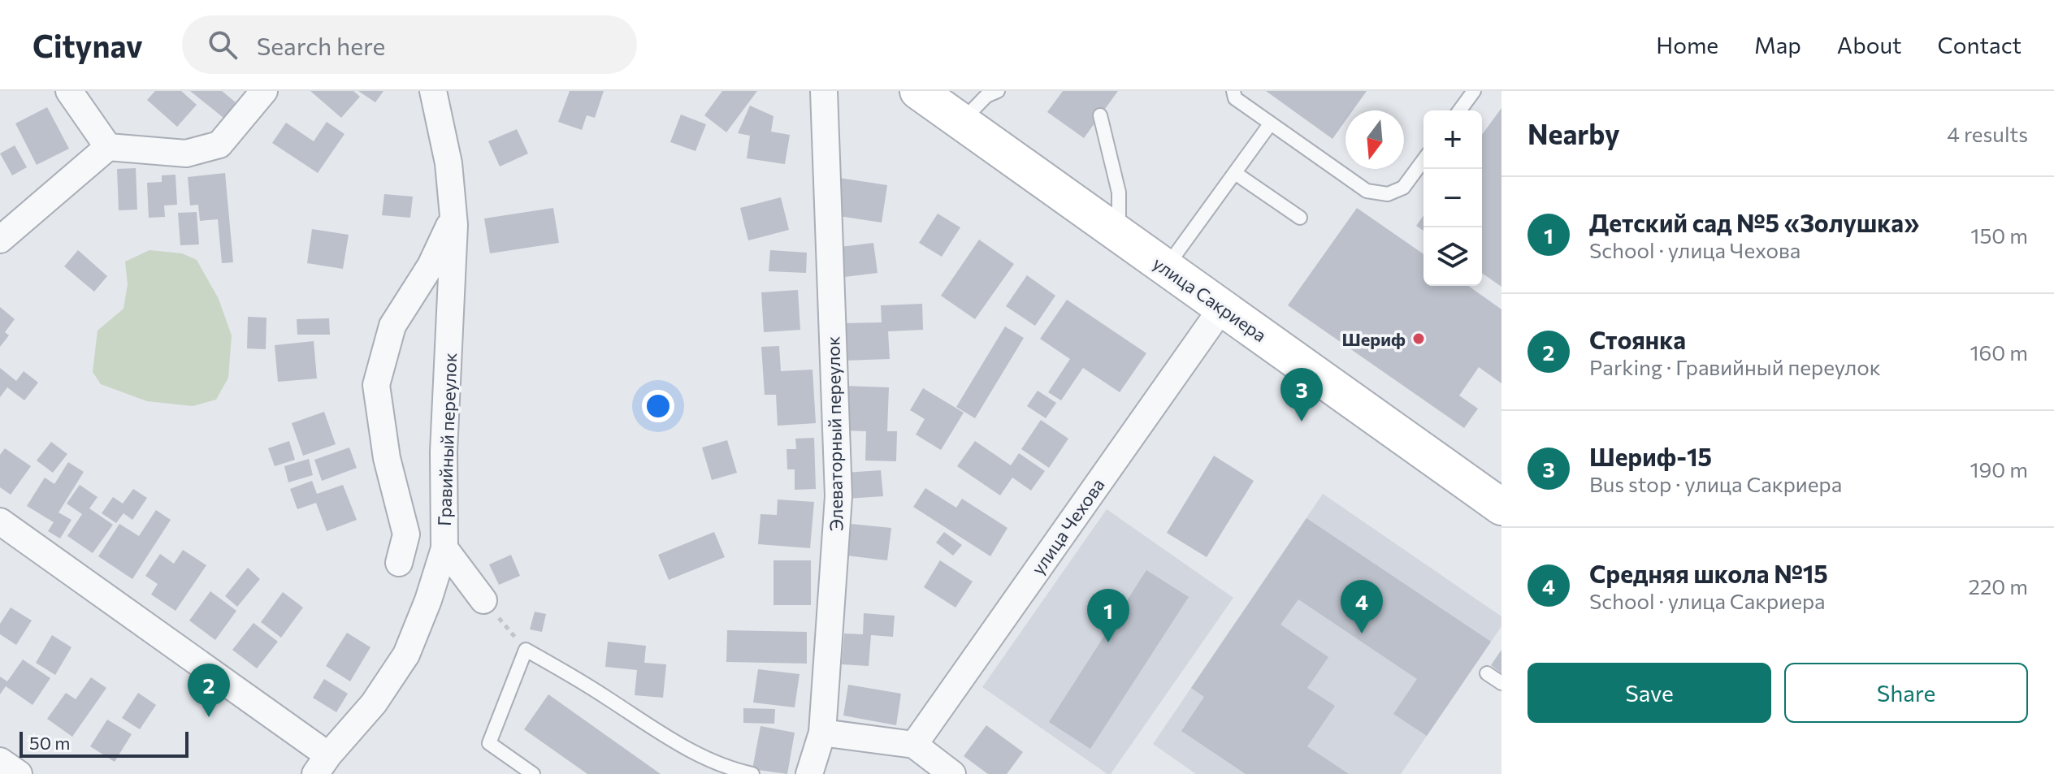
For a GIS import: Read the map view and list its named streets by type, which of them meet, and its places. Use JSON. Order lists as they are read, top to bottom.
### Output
{
  "streets": {
    "street": [
      "улица Сакриера",
      "Элеваторный переулок",
      "Гравийный переулок",
      "улица Чехова"
    ]
  },
  "crossings": [
    ["улица Сакриера", "улица Чехова"]
  ],
  "places": ["Шериф"],
  "scale_bar": "50 m",
  "north": "bottom",
  "page": {
    "header": "Citynav",
    "search": "Search here",
    "nav": [
      "Home",
      "Map",
      "About",
      "Contact"
    ],
    "heading": ["Nearby", "4 results"],
    "map_buttons": ["+", "−"],
    "list": [
      {
        "mark": "1",
        "name": "Детский сад №5 «Золушка»",
        "note": "School · улица Чехова",
        "value": "150 m"
      },
      {
        "mark": "2",
        "name": "Стоянка",
        "note": "Parking · Гравийный переулок",
        "value": "160 m"
      },
      {
        "mark": "3",
        "name": "Шериф-15",
        "note": "Bus stop · улица Сакриера",
        "value": "190 m"
      },
      {
        "mark": "4",
        "name": "Средняя школа №15",
        "note": "School · улица Сакриера",
        "value": "220 m"
      }
    ],
    "pins": [
      "3",
      "4",
      "1",
      "2"
    ],
    "buttons": ["Save", "Share"],
    "scale": "50 m"
  }
}
